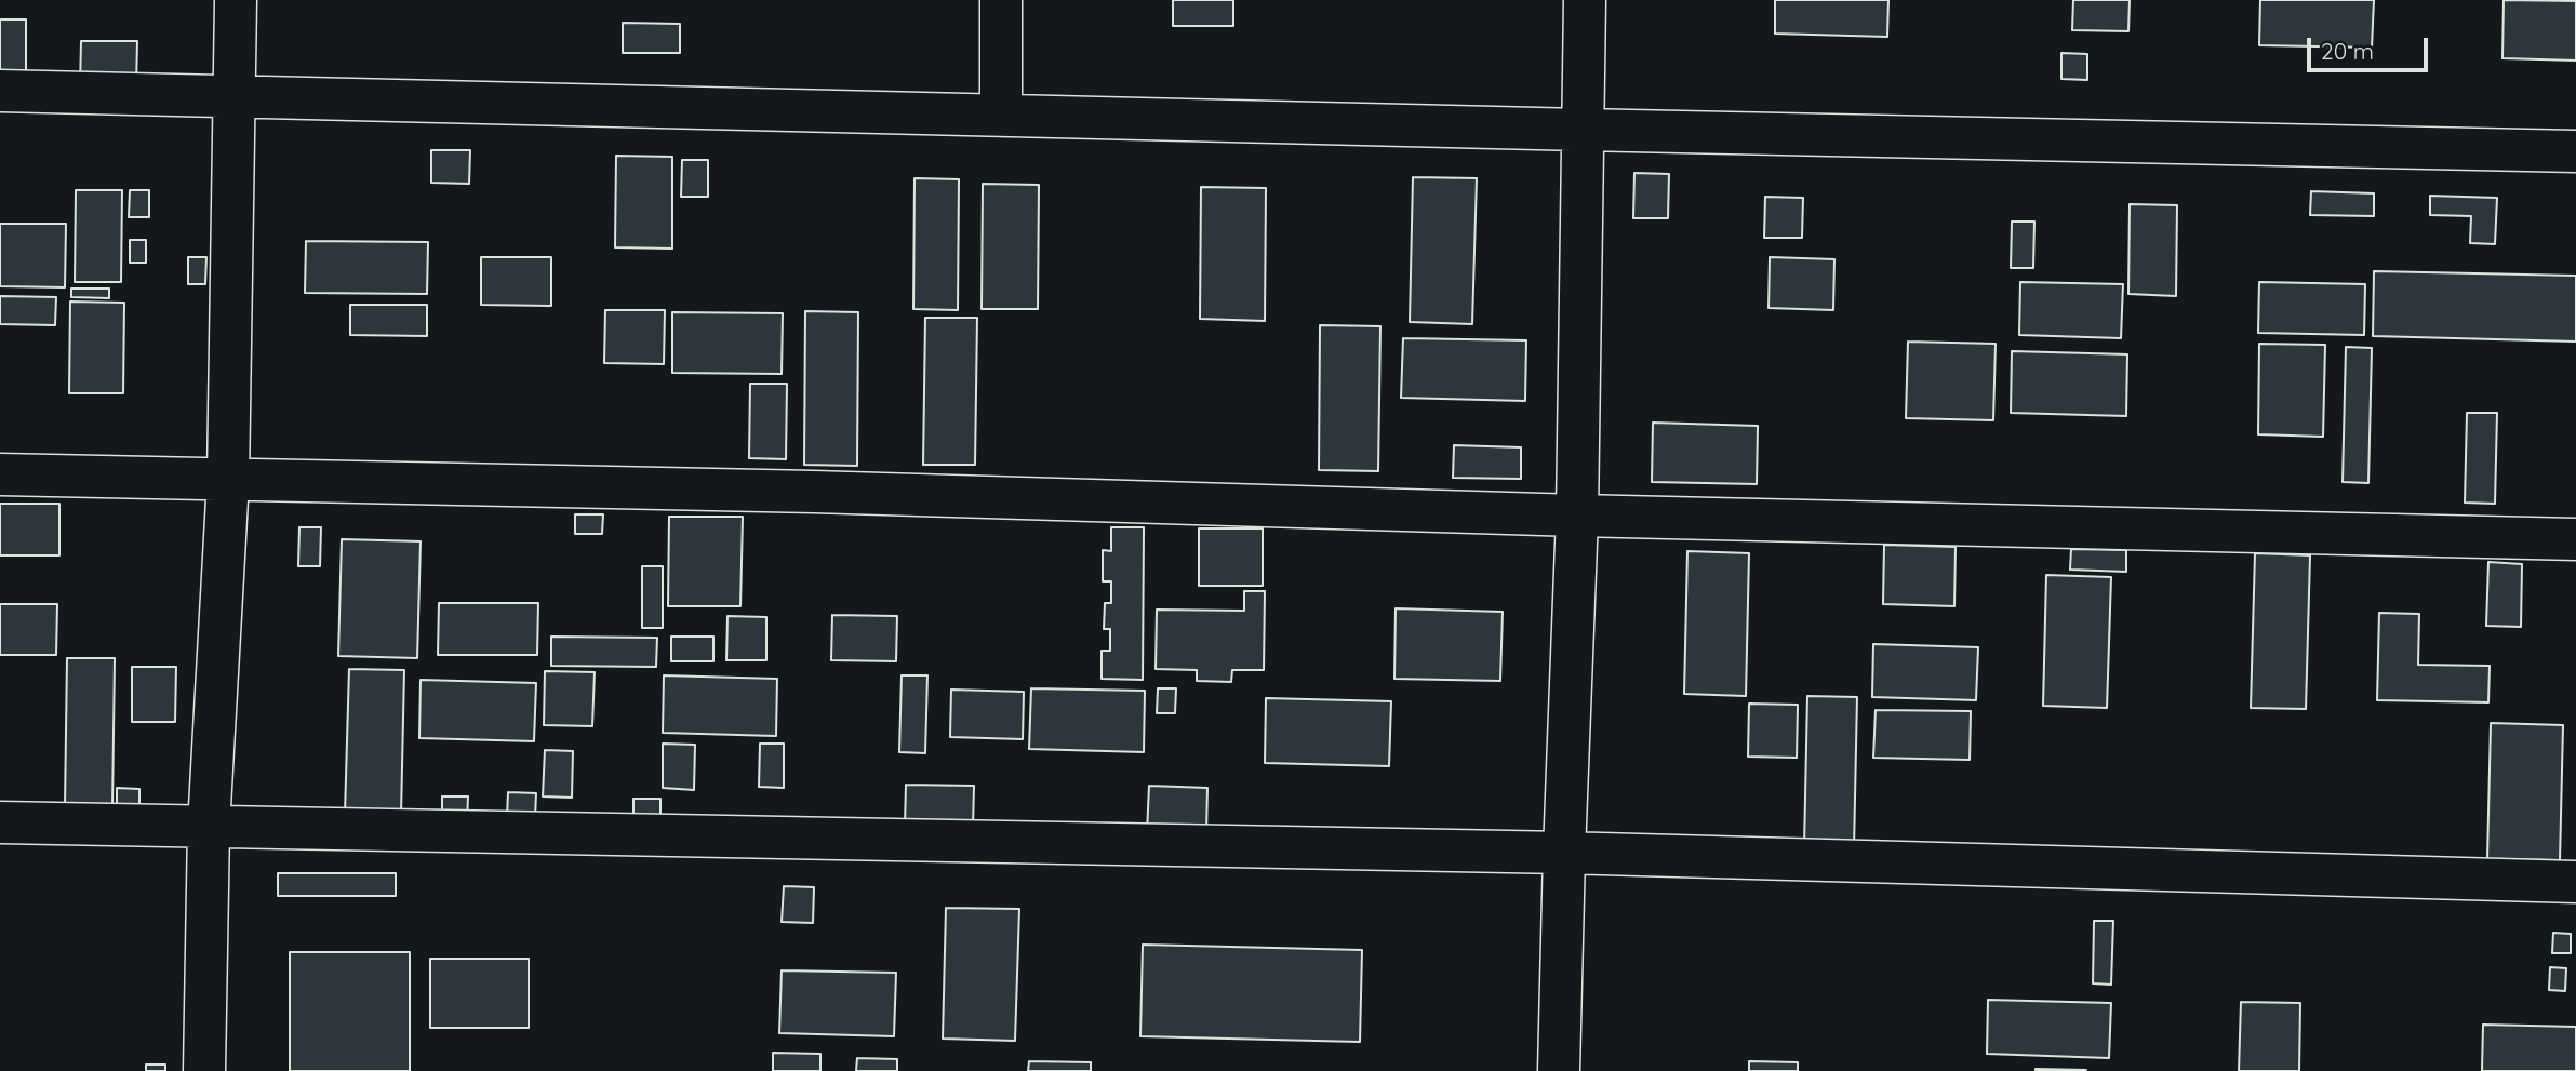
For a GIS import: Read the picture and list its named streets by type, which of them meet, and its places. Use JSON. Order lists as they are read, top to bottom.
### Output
{
  "scale_bar": "20 m"
}
